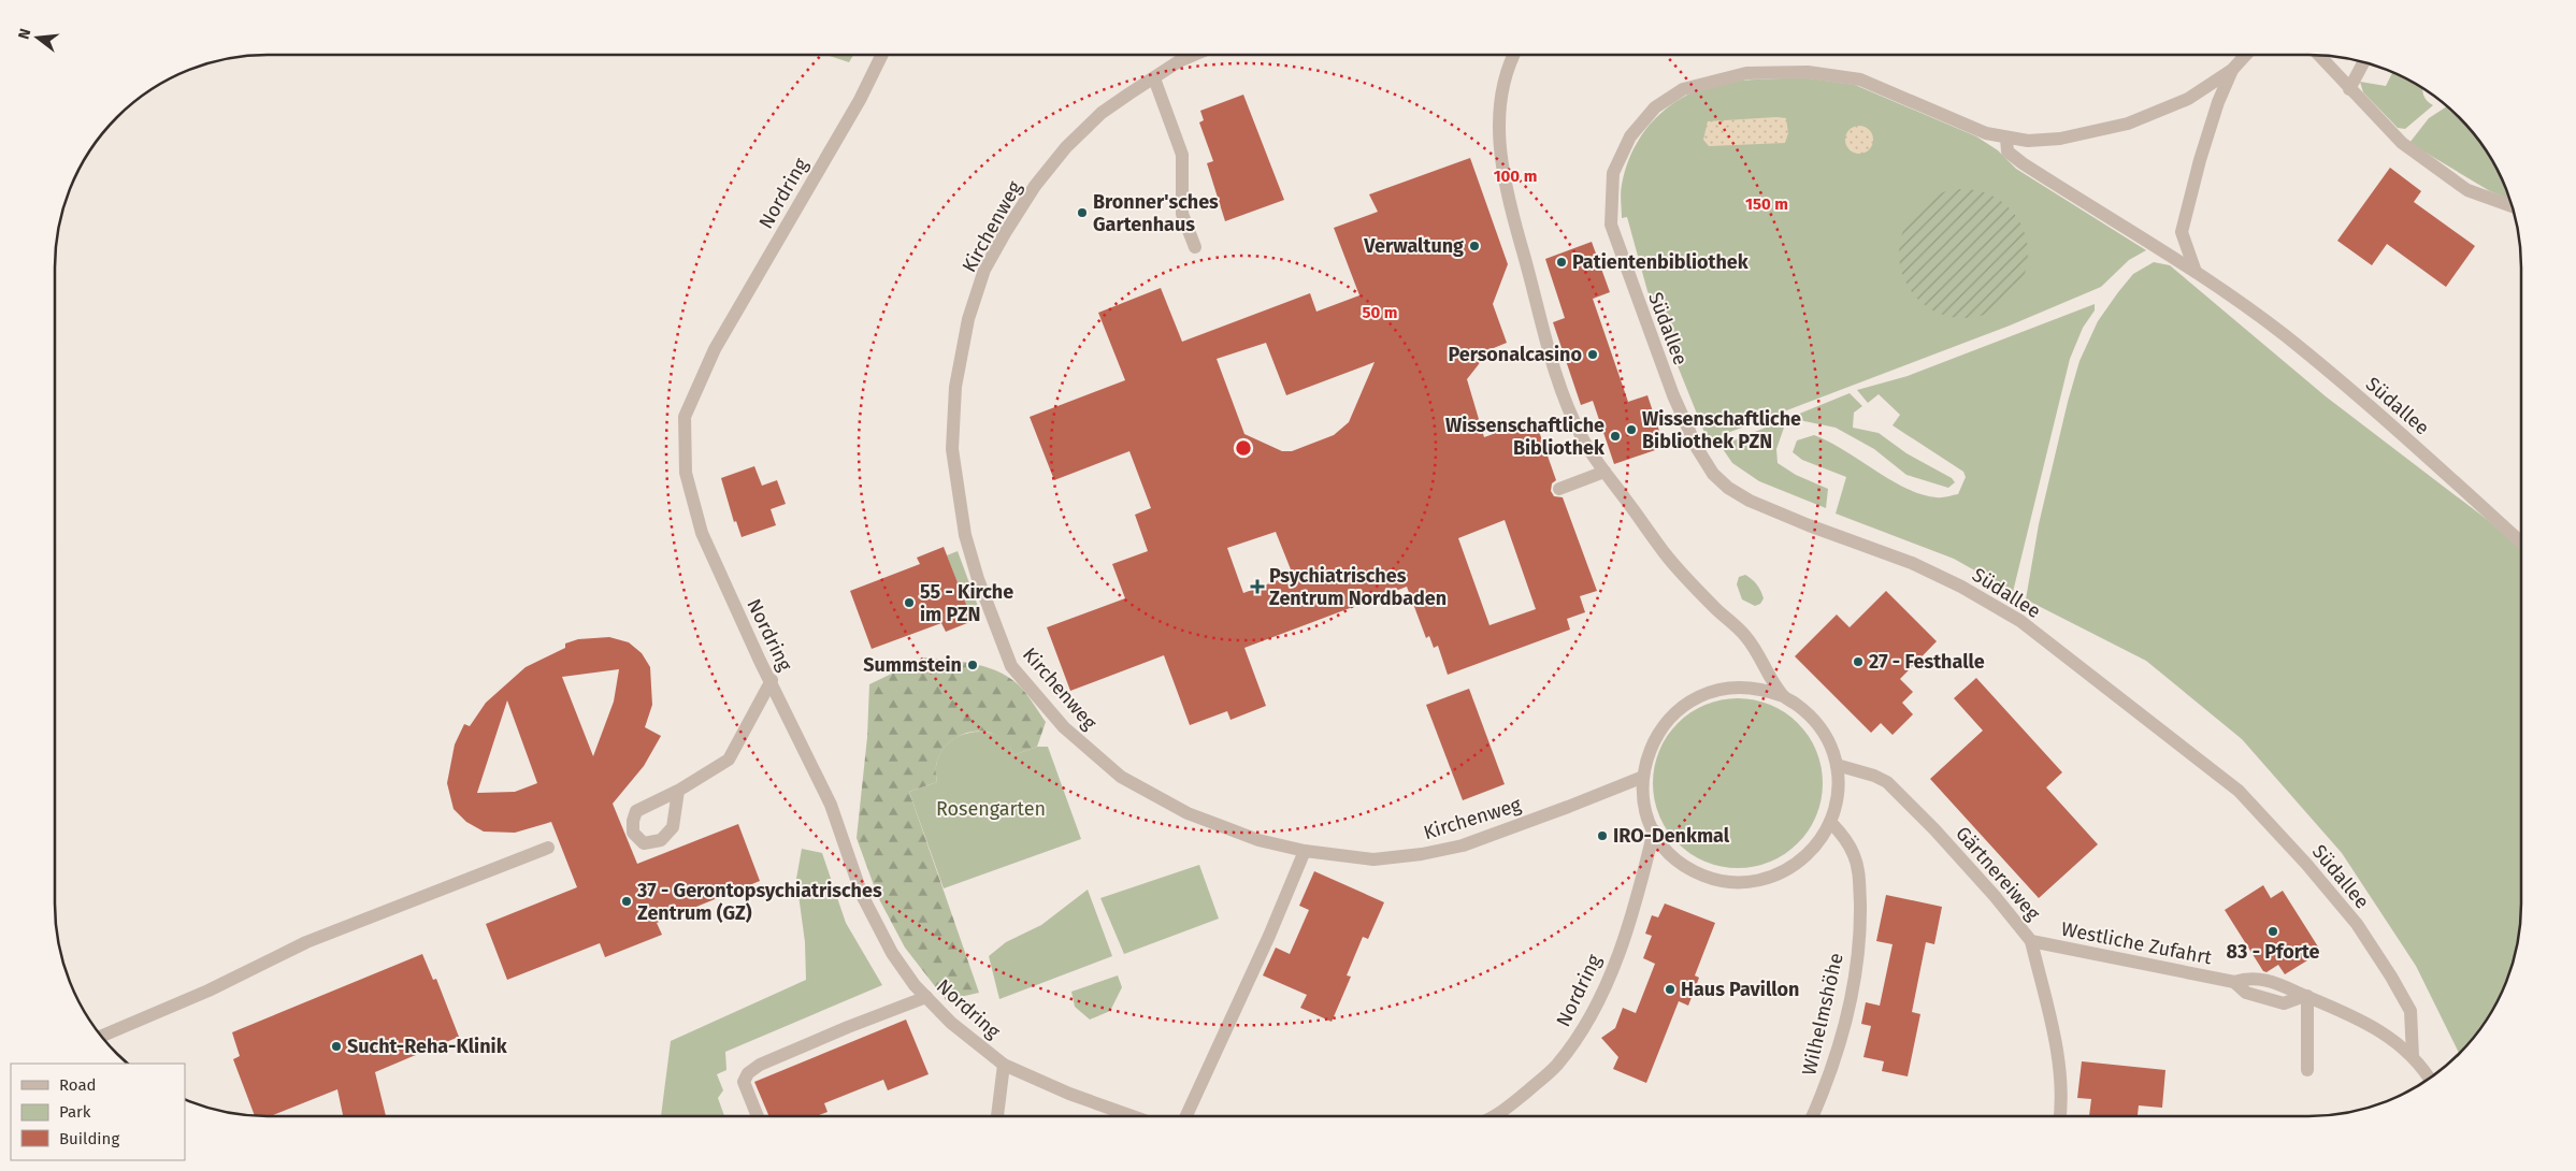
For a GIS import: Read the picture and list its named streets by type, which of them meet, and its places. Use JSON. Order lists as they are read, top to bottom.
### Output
{
  "streets": {
    "street": [
      "Nordring",
      "Kirchenweg",
      "Südallee",
      "Gärtnereiweg",
      "Westliche Zufahrt",
      "Wilhelmshöhe"
    ]
  },
  "crossings": [
    ["Südallee", "Westliche Zufahrt"],
    ["Gärtnereiweg", "Westliche Zufahrt"]
  ],
  "parks": ["Rosengarten"],
  "places": {
    "other": [
      "Bronner'sches Gartenhaus",
      "Verwaltung",
      "Patientenbibliothek",
      "Personalcasino",
      "Wissenschaftliche Bibliothek PZN",
      "Wissenschaftliche Bibliothek",
      "55 - Kirche im PZN",
      "27 - Festhalle",
      "Summstein",
      "IRO-Denkmal",
      "37 - Gerontopsychiatrisches Zentrum (GZ)",
      "83 - Pforte",
      "Haus Pavillon",
      "Sucht-Reha-Klinik"
    ],
    "health": ["Psychiatrisches Zentrum Nordbaden"]
  },
  "legend": ["Road", "Park", "Building"],
  "north": "left",
  "rings": ["100 m", "150 m", "50 m"]
}
